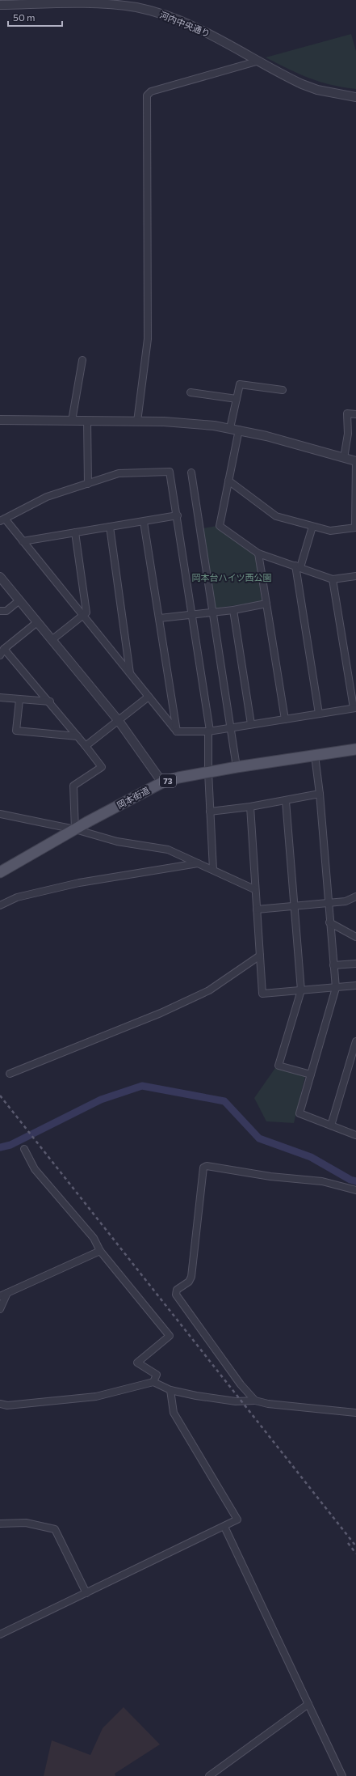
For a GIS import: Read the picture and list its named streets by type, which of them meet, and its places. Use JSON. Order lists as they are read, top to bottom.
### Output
{
  "streets": {
    "main road": ["73", "岡本街道"],
    "street": ["河内中央通り"]
  },
  "parks": ["岡本台ハイツ西公園"],
  "scale_bar": "50 m"
}
